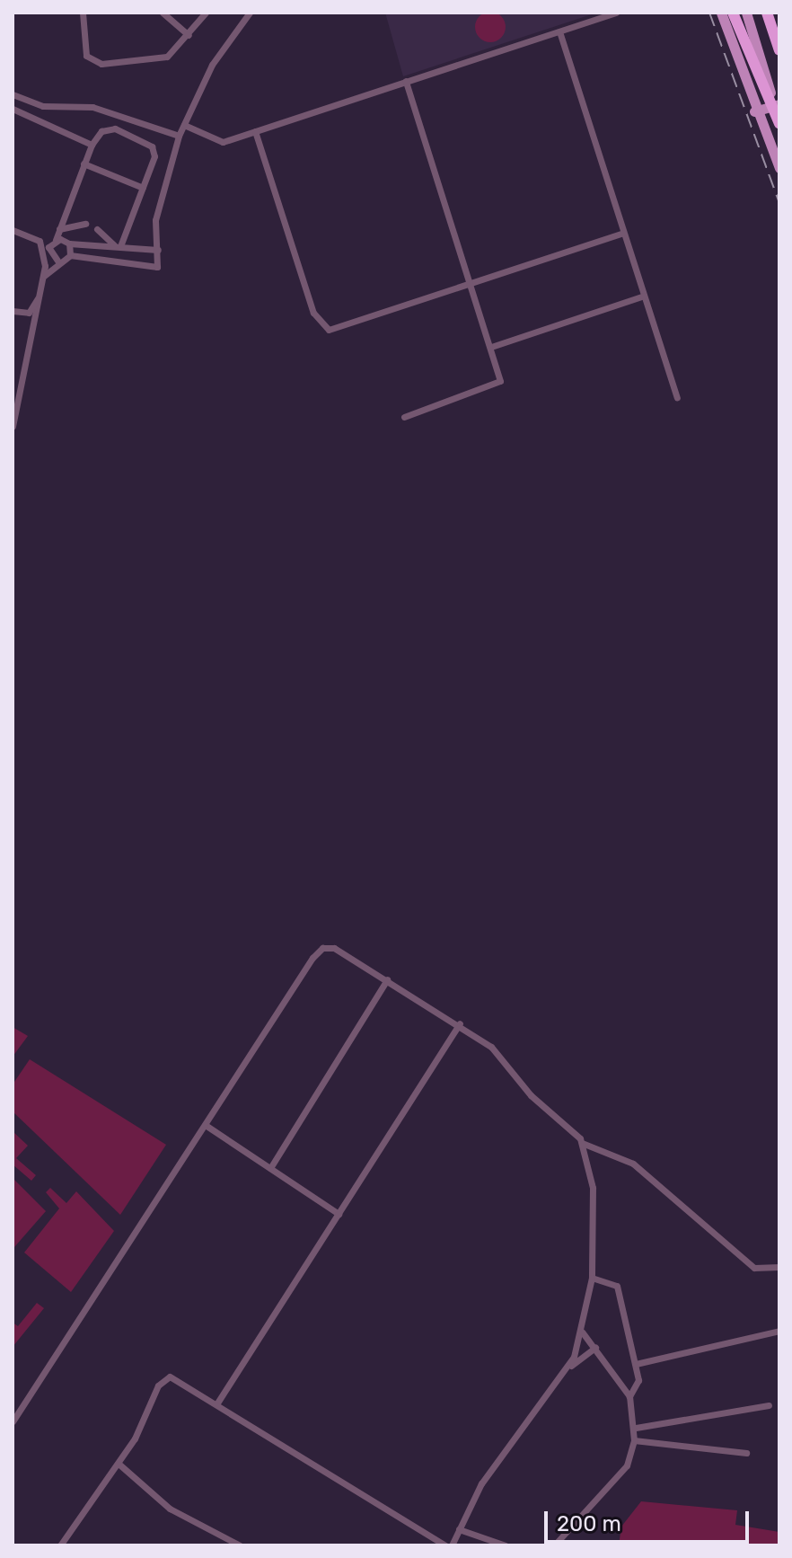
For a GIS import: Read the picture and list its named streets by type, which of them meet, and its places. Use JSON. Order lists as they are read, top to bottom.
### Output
{
  "scale_bar": "200 m"
}
